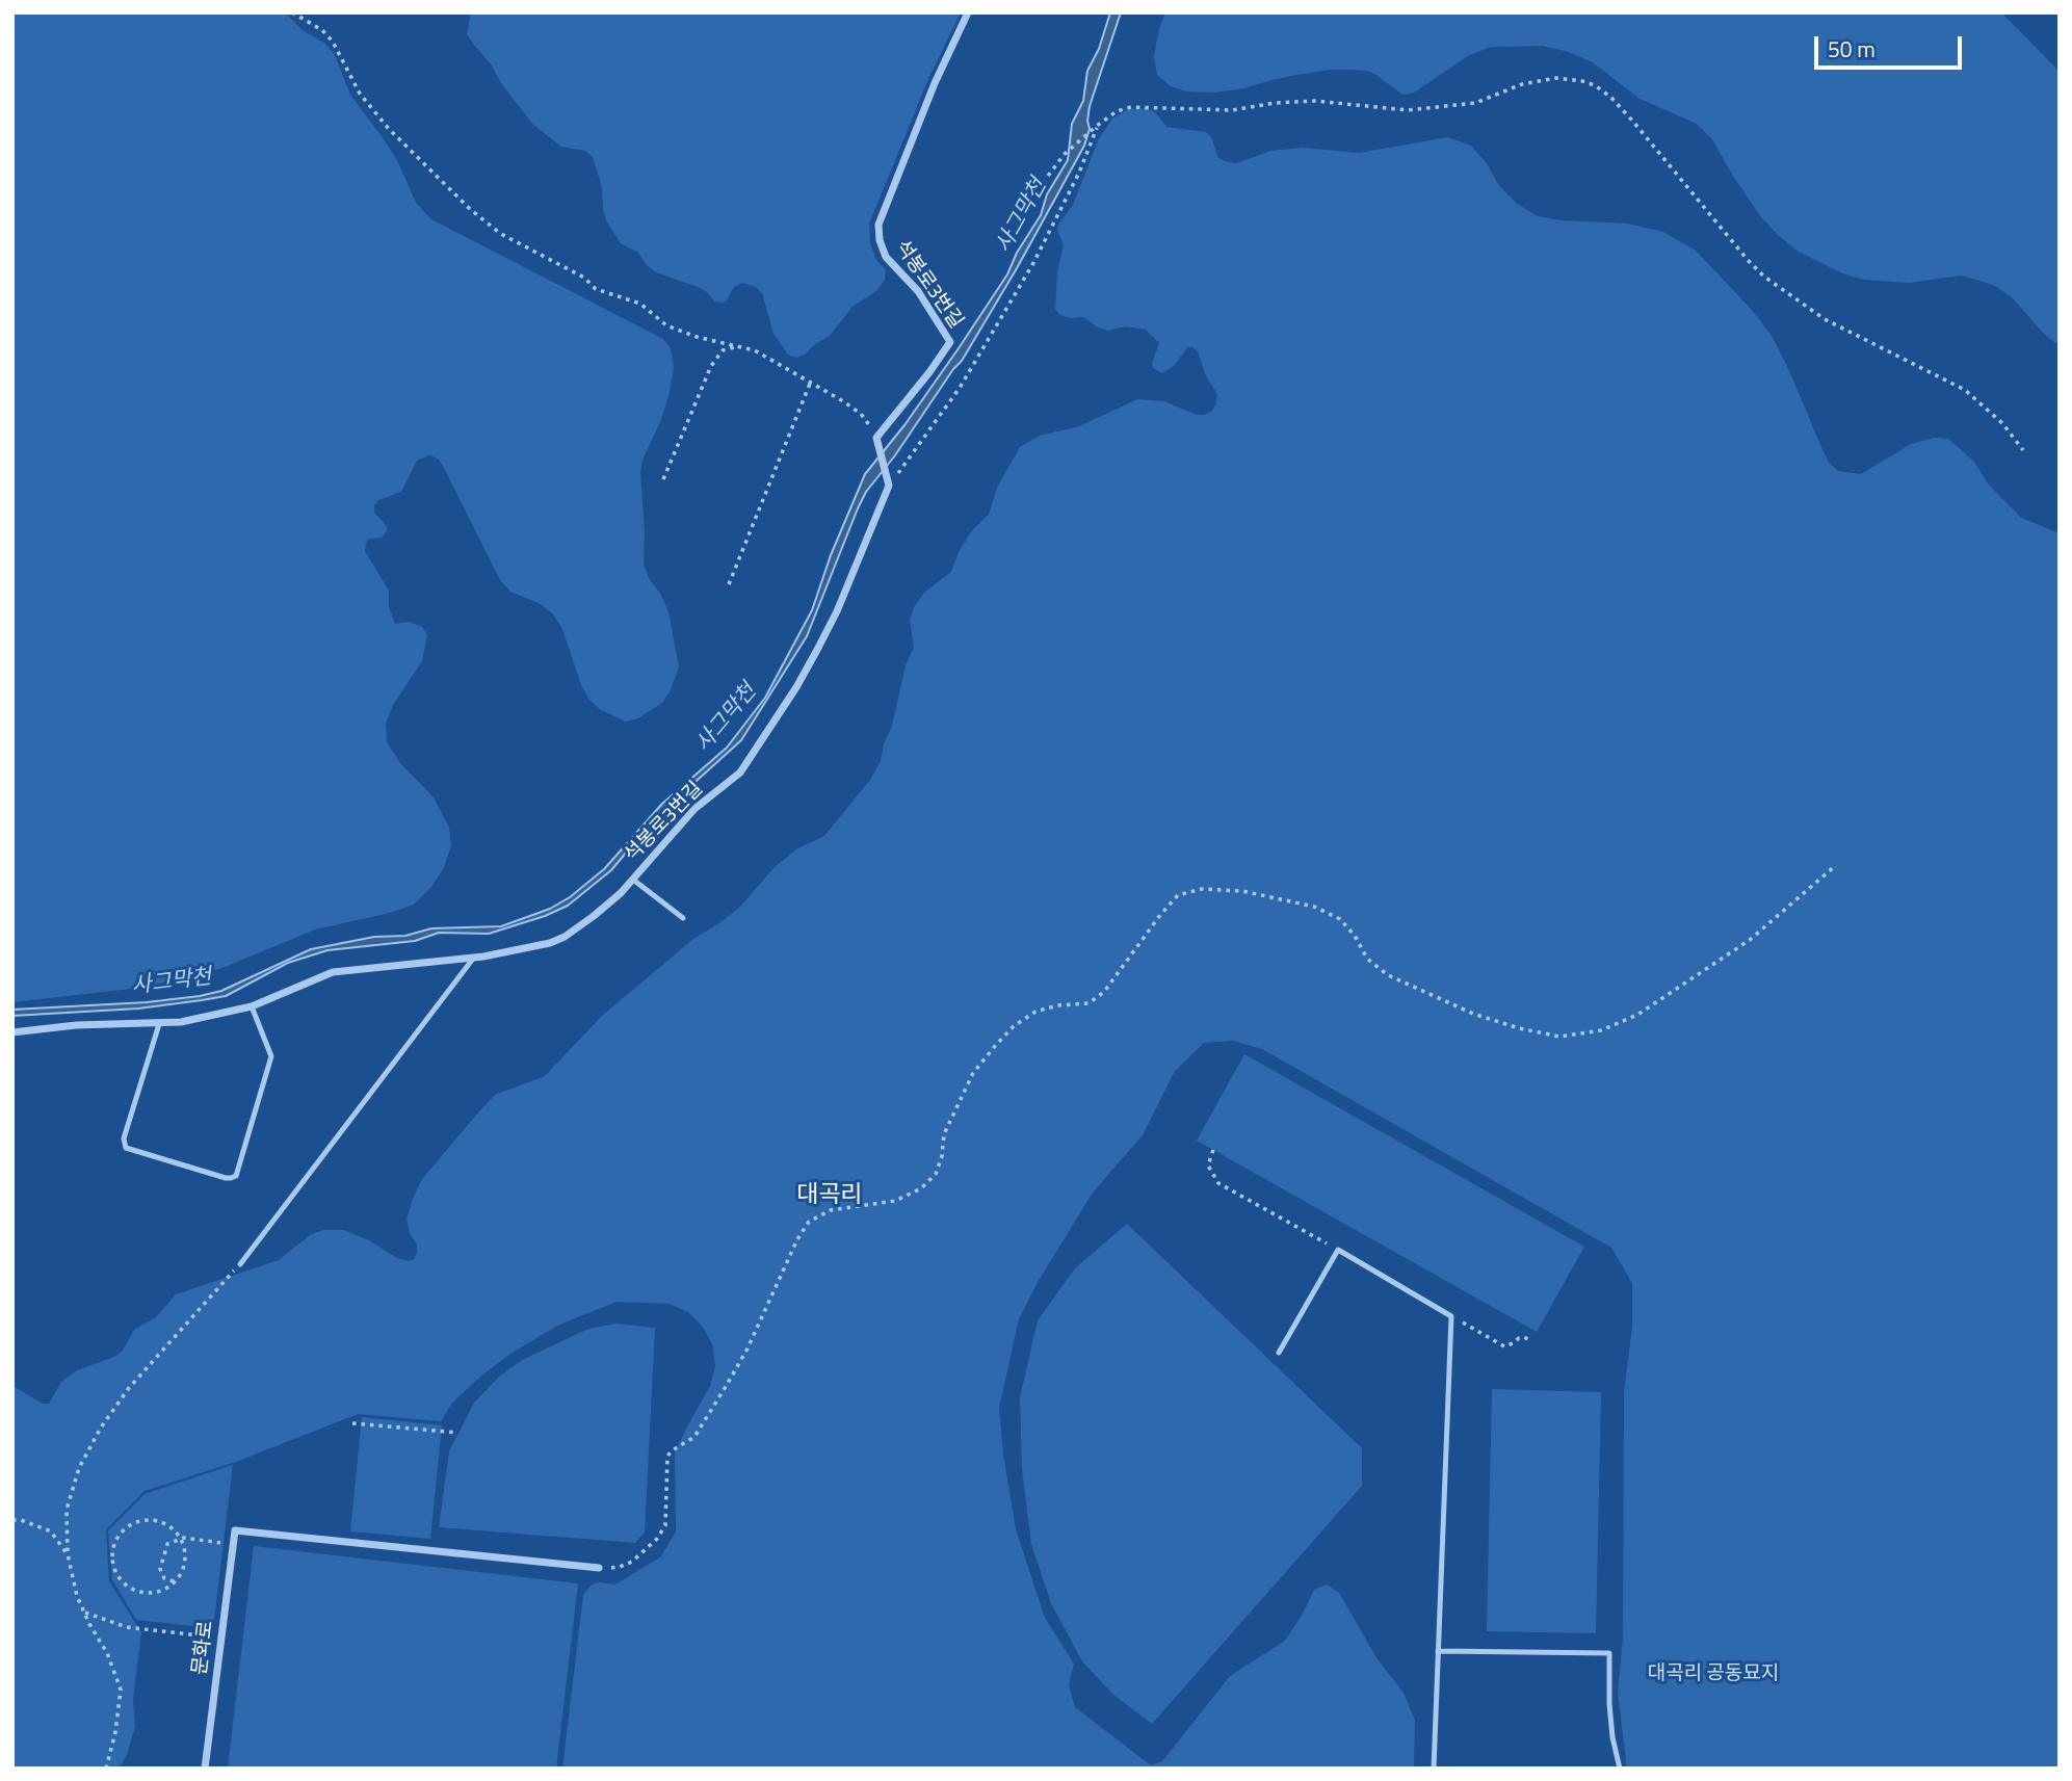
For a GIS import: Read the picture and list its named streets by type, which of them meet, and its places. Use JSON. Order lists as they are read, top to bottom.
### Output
{
  "streets": {
    "street": ["석봉로3번길", "문화로"]
  },
  "districts": ["대곡리"],
  "water": ["사그막천"],
  "parks": ["대곡리 공동묘지"],
  "scale_bar": "50 m"
}
